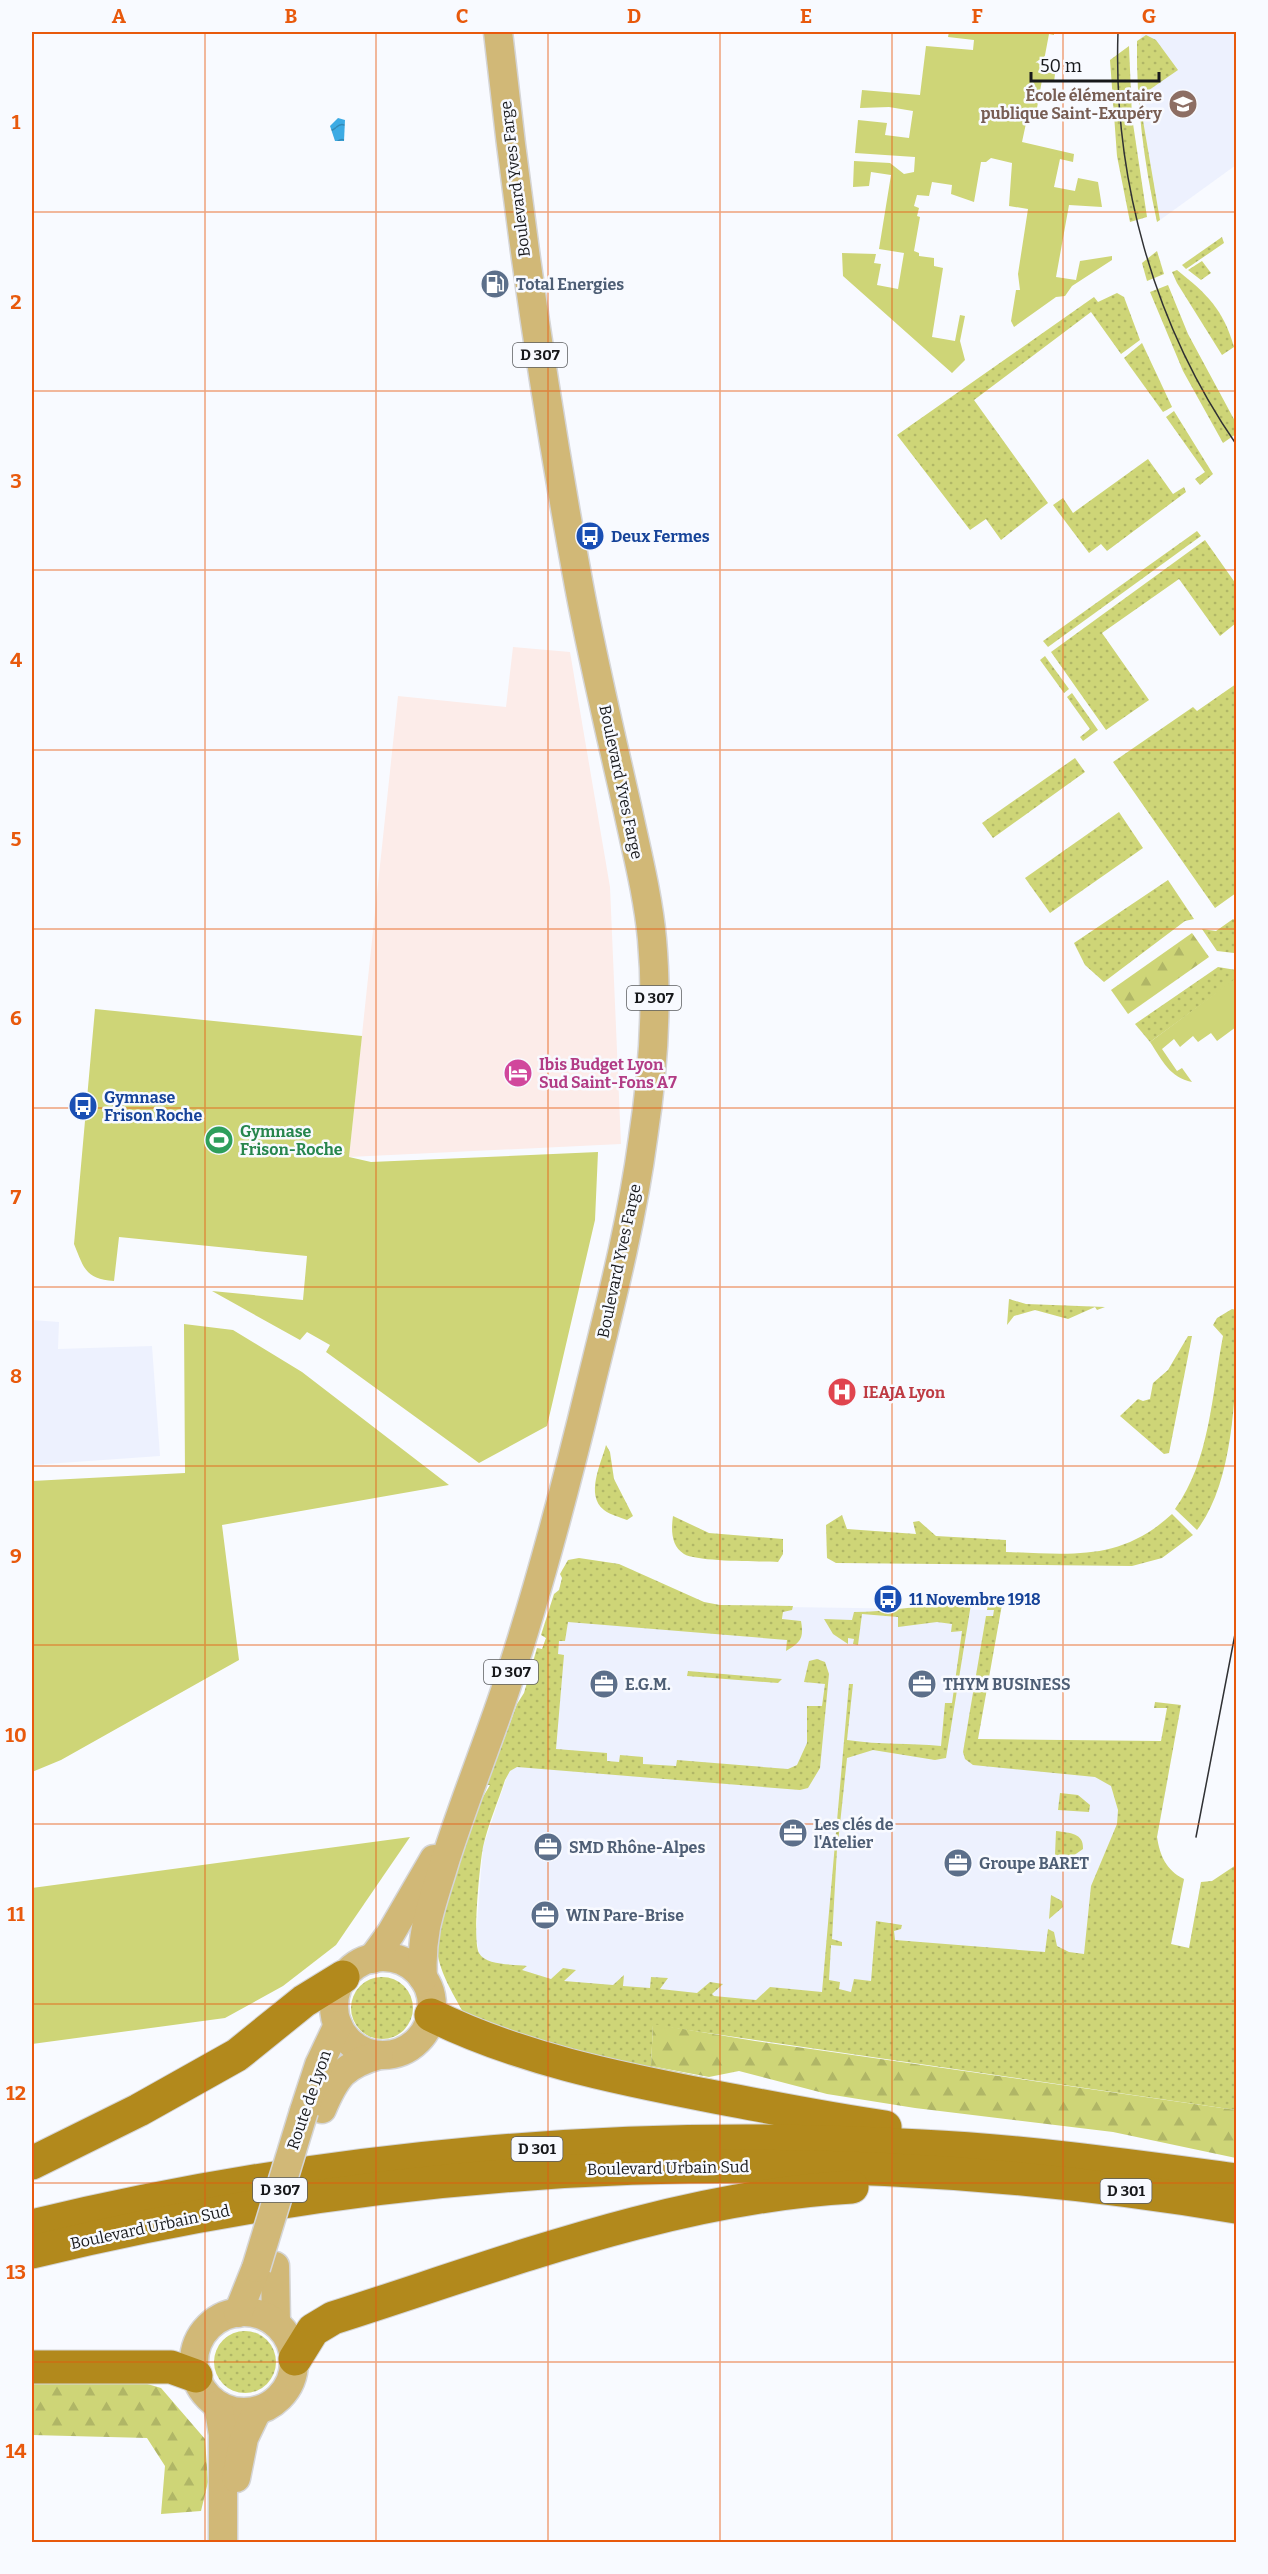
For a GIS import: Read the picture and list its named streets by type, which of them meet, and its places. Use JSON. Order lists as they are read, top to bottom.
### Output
{
  "streets": {
    "highway": ["D 301", "Boulevard Urbain Sud"],
    "main road": ["Boulevard Yves Farge", "D 307", "Route de Lyon"]
  },
  "crossings": [
    ["Boulevard Yves Farge", "D 307"],
    ["D 307", "Route de Lyon"]
  ],
  "places": {
    "school or university": ["École élémentaire publique Saint-Exupéry"],
    "fuel station": ["Total Energies"],
    "bus stop": ["Deux Fermes", "Gymnase Frison Roche", "11 Novembre 1918"],
    "hotel": ["Ibis Budget Lyon Sud Saint-Fons A7"],
    "sports": ["Gymnase Frison-Roche"],
    "hospital": ["IEAJA Lyon"],
    "office": [
      "E.G.M.",
      "THYM BUSINESS",
      "Les clés de l'Atelier",
      "SMD Rhône-Alpes",
      "Groupe BARET",
      "WIN Pare-Brise"
    ]
  },
  "scale_bar": "50 m",
  "grid": {
    "columns": [
      "A",
      "B",
      "C",
      "D",
      "E",
      "F",
      "G"
    ],
    "rows": [
      "1",
      "2",
      "3",
      "4",
      "5",
      "6",
      "7",
      "8",
      "9",
      "10",
      "11",
      "12",
      "13",
      "14"
    ]
  }
}
